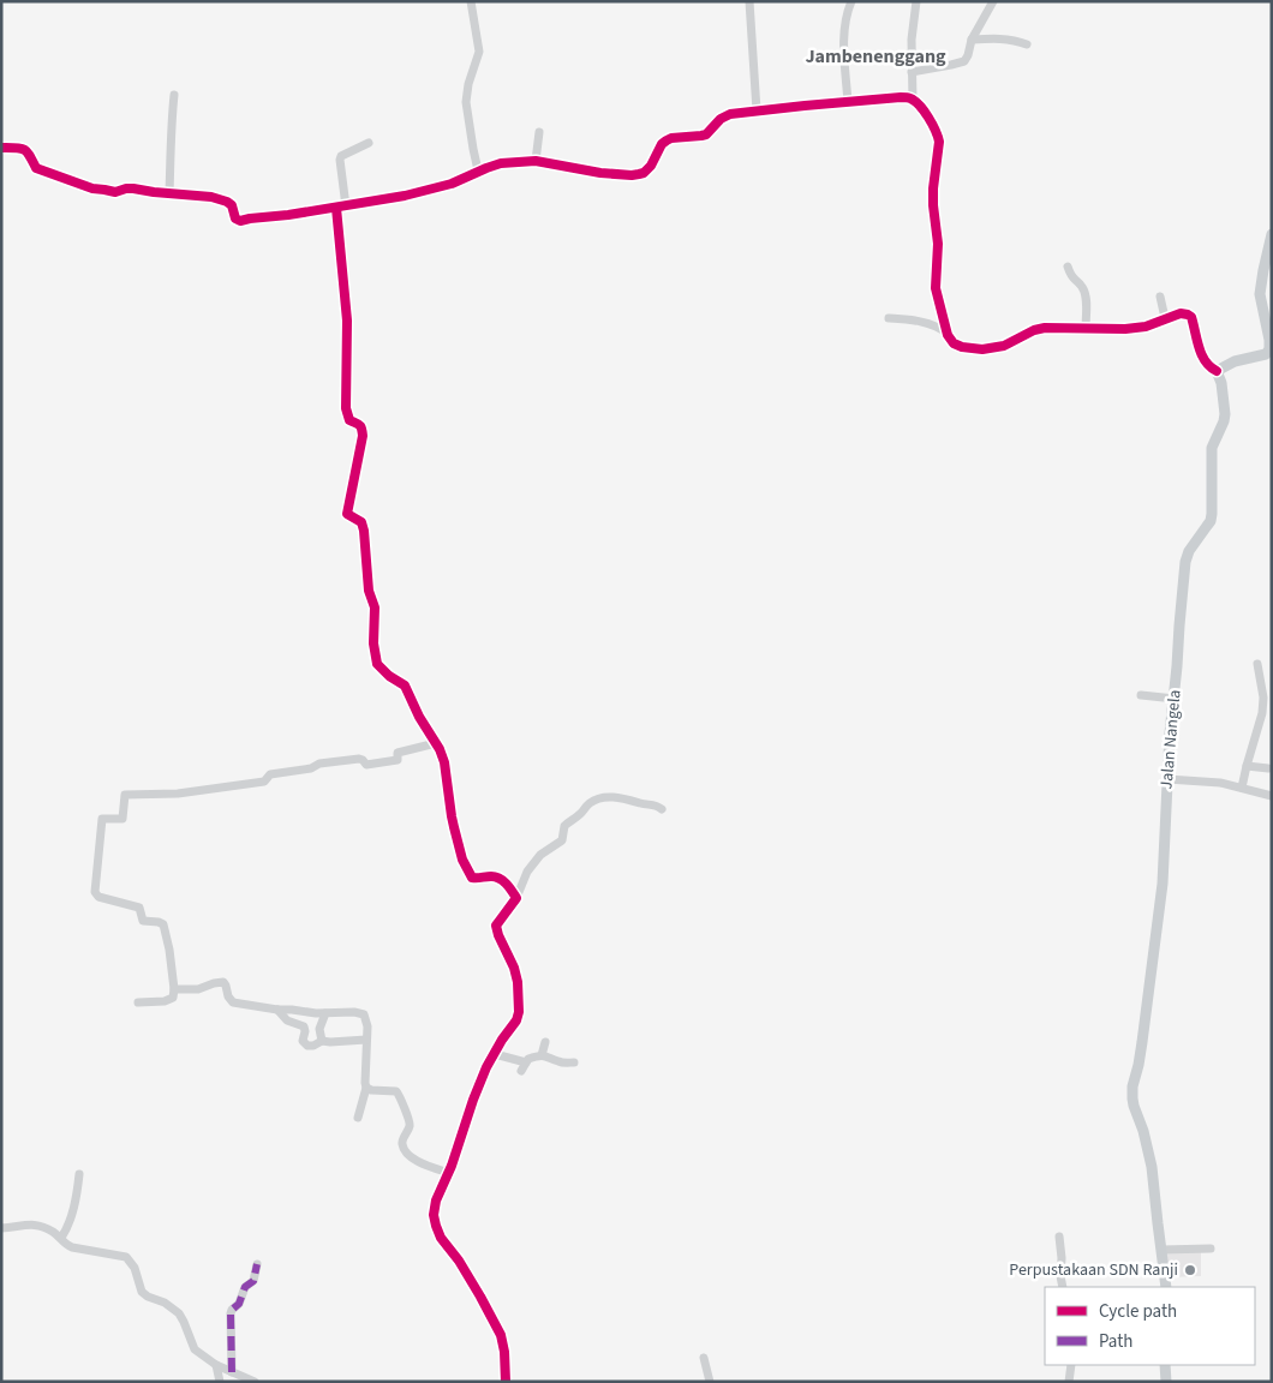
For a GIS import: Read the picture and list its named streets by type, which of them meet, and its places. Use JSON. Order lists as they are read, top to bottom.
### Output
{
  "streets": {
    "main road": ["Jalan Nangela"]
  },
  "districts": ["Jambenenggang"],
  "places": ["Perpustakaan SDN Ranji"],
  "legend": ["Cycle path", "Path"]
}
